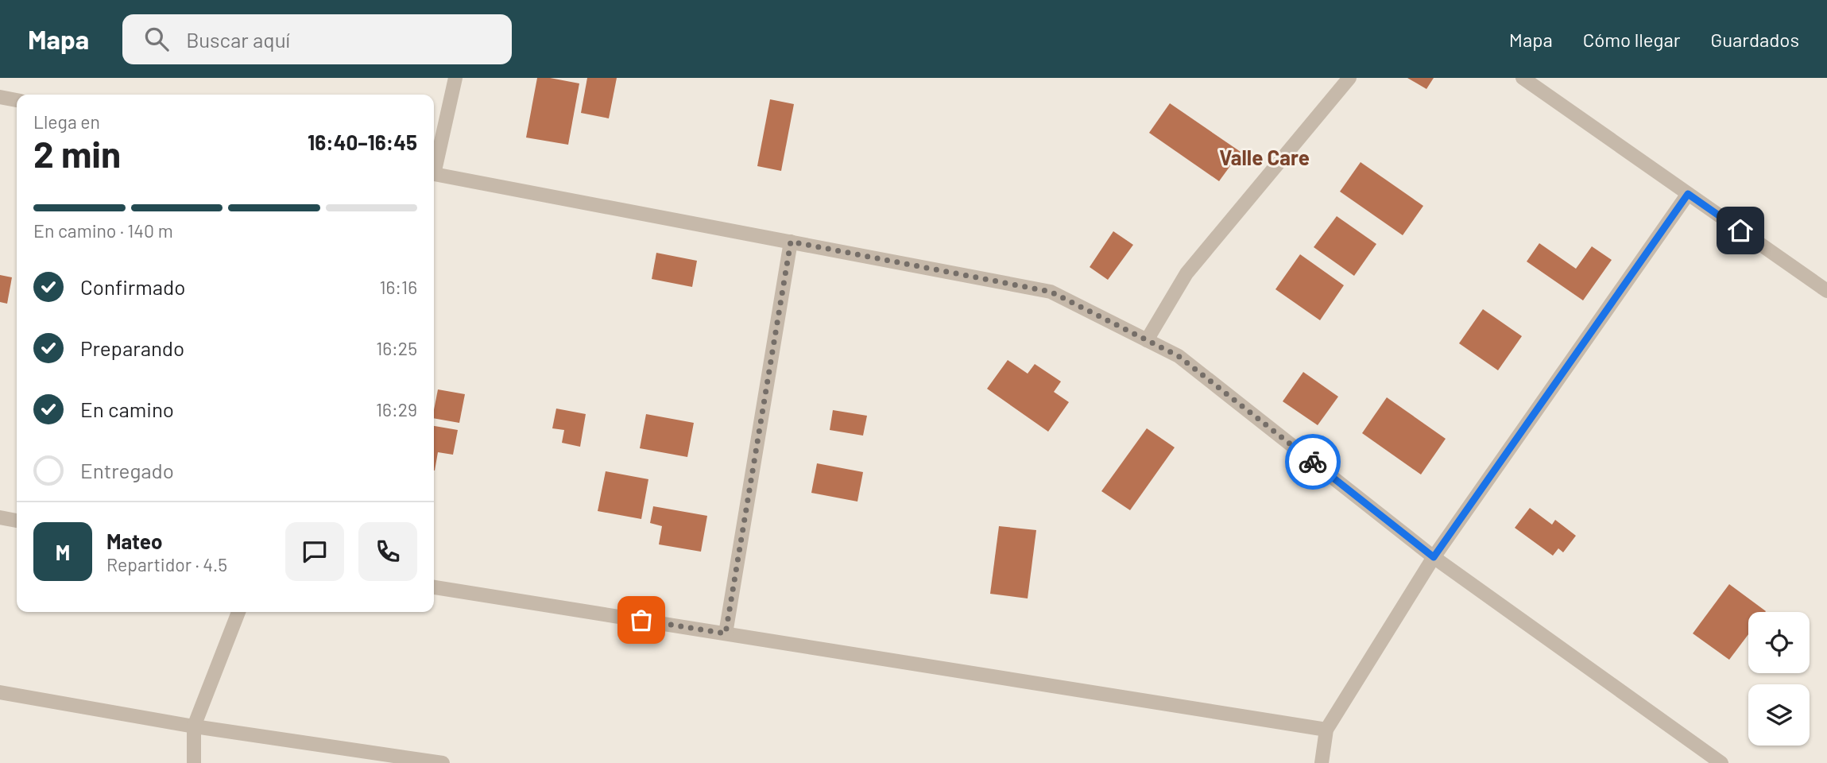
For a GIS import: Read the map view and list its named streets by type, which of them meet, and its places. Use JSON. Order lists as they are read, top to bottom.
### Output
{
  "districts": ["Valle Care"],
  "page": {
    "header": "Mapa",
    "search": "Buscar aquí",
    "nav": ["Mapa", "Cómo llegar", "Guardados"],
    "heading": ["2 min", "Llega en", "16:40–16:45"],
    "panel": ["Mateo", "Repartidor · 4.5"],
    "bar": "En camino · 140 m",
    "list": [
      ["Confirmado", "16:16"],
      ["Preparando", "16:25"],
      ["En camino", "16:29"],
      "Entregado"
    ],
    "round": "M"
  }
}
